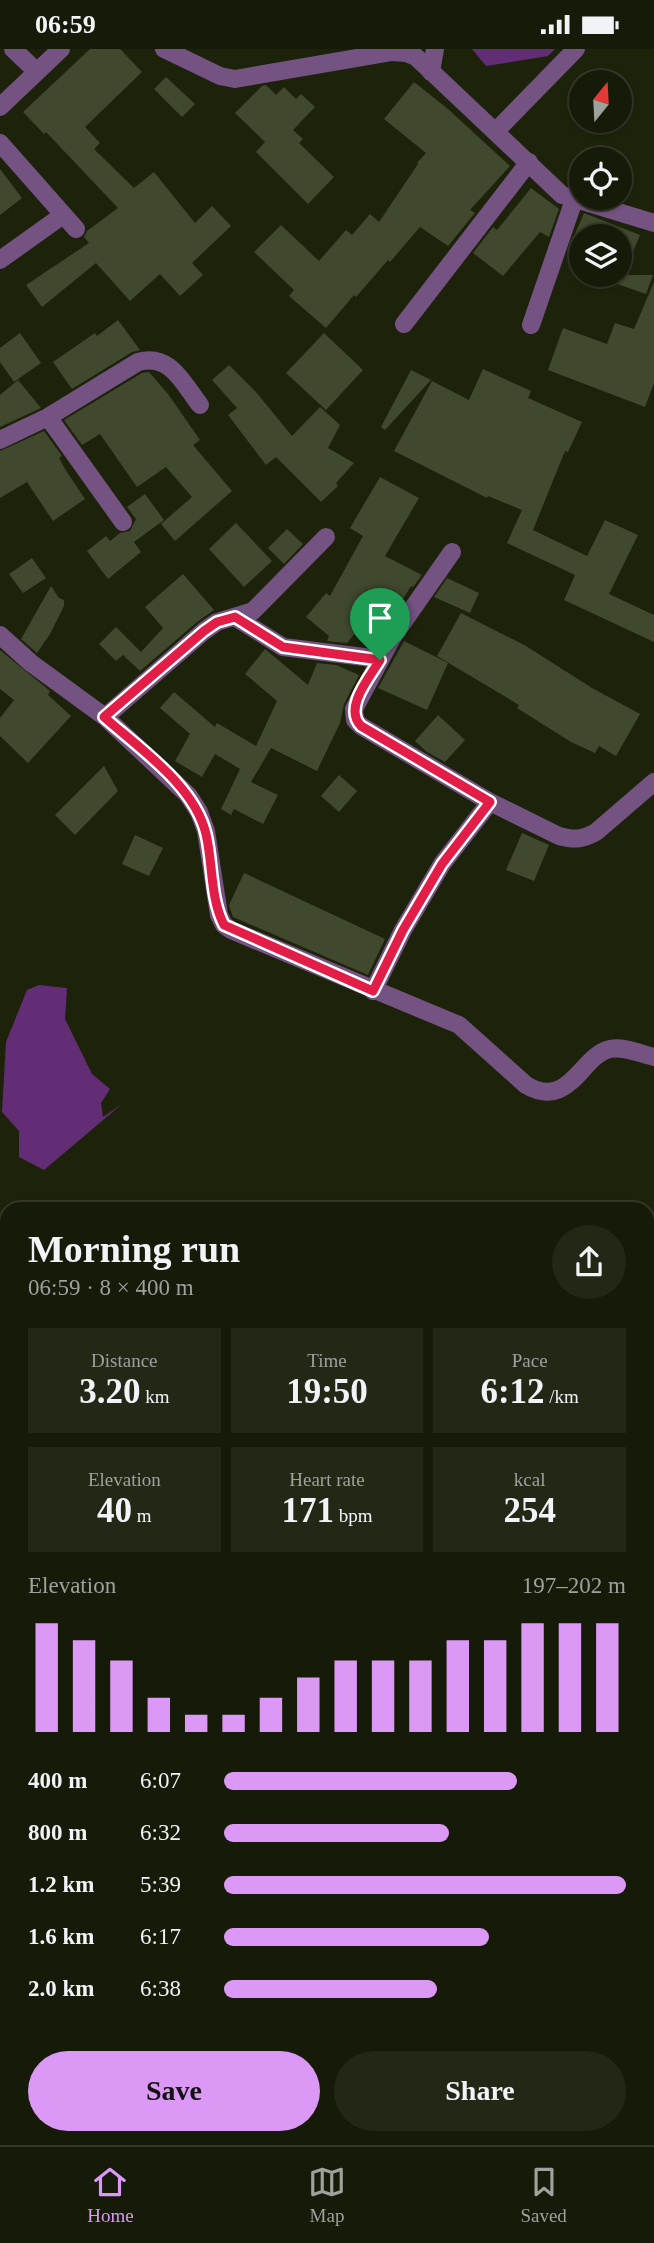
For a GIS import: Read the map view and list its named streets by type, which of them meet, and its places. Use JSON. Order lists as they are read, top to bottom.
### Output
{
  "north": "top",
  "page": {
    "status": "06:59",
    "heading": ["Morning run", "06:59 · 8 × 400 m"],
    "stats": [
      ["Distance", "3.20 km"],
      ["Time", "19:50"],
      ["Pace", "6:12 /km"],
      ["Elevation", "40 m"],
      ["Heart rate", "171 bpm"],
      ["kcal", "254"]
    ],
    "chart": ["Elevation", "197–202 m"],
    "list": [
      {
        "name": "400 m",
        "note": "6:07"
      },
      {
        "name": "800 m",
        "note": "6:32"
      },
      {
        "name": "1.2 km",
        "note": "5:39"
      },
      {
        "name": "1.6 km",
        "note": "6:17"
      },
      {
        "name": "2.0 km",
        "note": "6:38"
      }
    ],
    "buttons": ["Save", "Share"],
    "tabs": ["Home", "Map", "Saved"]
  }
}
